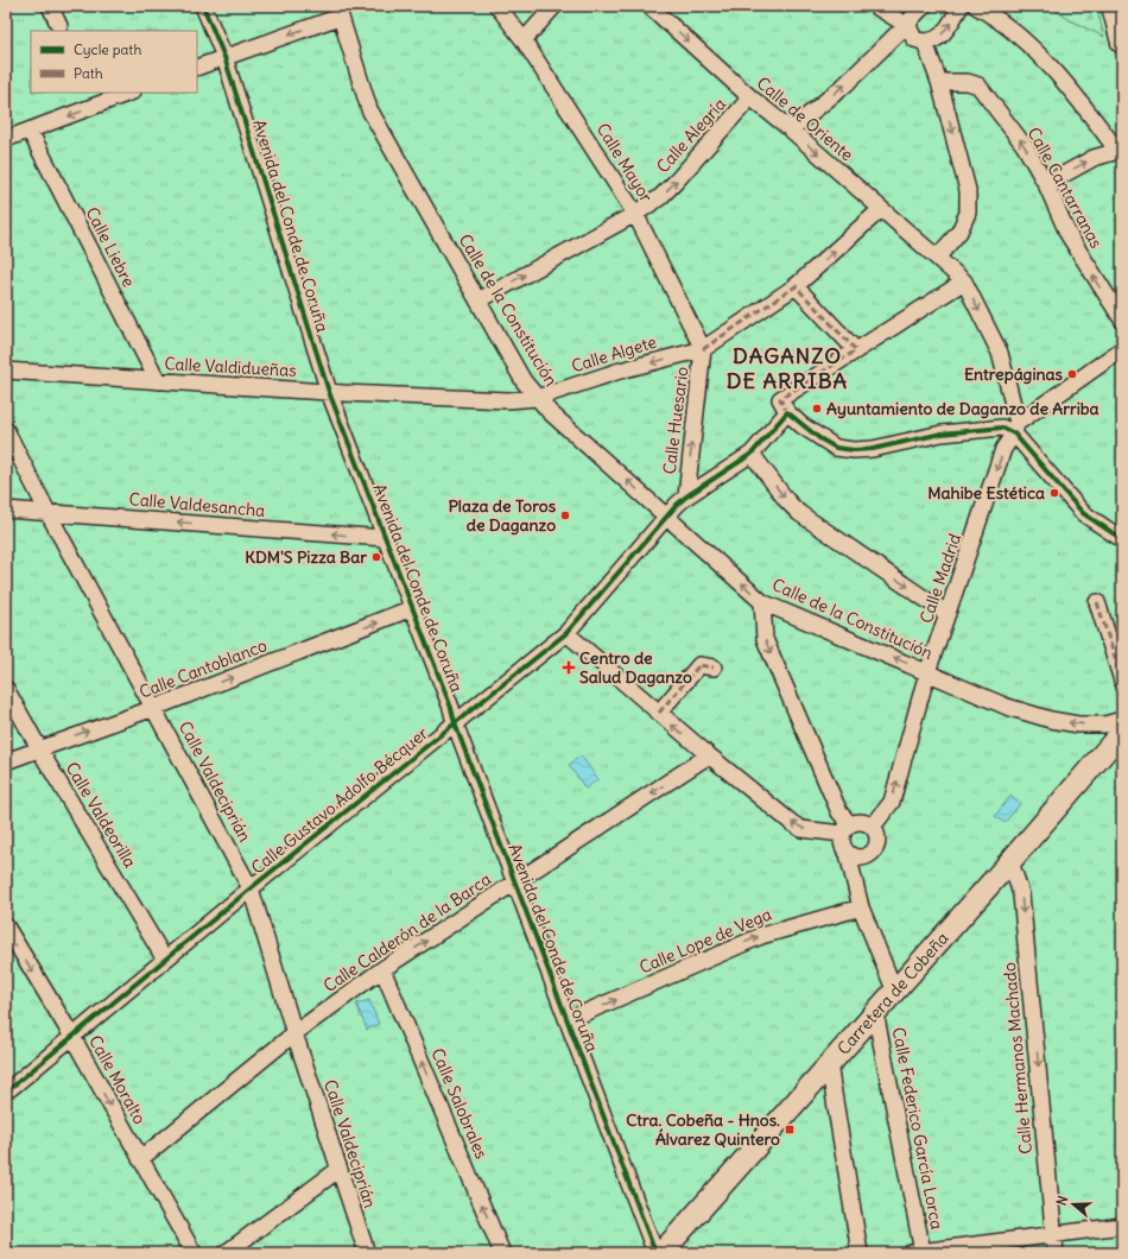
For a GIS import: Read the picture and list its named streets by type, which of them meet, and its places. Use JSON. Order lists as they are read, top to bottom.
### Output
{
  "streets": {
    "street": [
      "Calle de Oriente",
      "Calle Alegría",
      "Calle Mayor",
      "Calle Cantarranas",
      "Avenida del Conde de Coruña",
      "Calle Liebre",
      "Calle de la Constitución",
      "Calle Algete",
      "Calle Valdidueñas",
      "Calle Huesario",
      "Calle Valdesancha",
      "Calle Madrid",
      "Calle Cantoblanco",
      "Calle Valdeciprián",
      "Calle Gustavo Adolfo Bécquer",
      "Calle Valdeorilla",
      "Calle Calderón de la Barca",
      "Calle Lope de Vega",
      "Carretera de Cobeña",
      "Calle Hermanos Machado",
      "Calle Moralto",
      "Calle Salobrales",
      "Calle Federico García Lorca"
    ]
  },
  "crossings": [
    ["Calle de Oriente", "Calle Alegría"],
    ["Calle de Oriente", "Calle Algete"],
    ["Calle de Oriente", "Calle Madrid"],
    ["Calle Alegría", "Calle Mayor"],
    ["Calle Alegría", "Calle de la Constitución"],
    ["Calle Mayor", "Calle Algete"],
    ["Calle Mayor", "Calle Huesario"],
    ["Avenida del Conde de Coruña", "Calle Valdidueñas"],
    ["Avenida del Conde de Coruña", "Calle Valdesancha"],
    ["Avenida del Conde de Coruña", "Calle Cantoblanco"],
    ["Avenida del Conde de Coruña", "Calle Gustavo Adolfo Bécquer"],
    ["Avenida del Conde de Coruña", "Calle Calderón de la Barca"],
    ["Avenida del Conde de Coruña", "Calle Lope de Vega"],
    ["Calle Liebre", "Calle Valdidueñas"],
    ["Calle de la Constitución", "Calle Algete"],
    ["Calle de la Constitución", "Calle Valdidueñas"],
    ["Calle de la Constitución", "Calle Madrid"],
    ["Calle de la Constitución", "Calle Gustavo Adolfo Bécquer"],
    ["Calle Algete", "Calle Valdidueñas"],
    ["Calle Algete", "Calle Huesario"],
    ["Calle Huesario", "Calle Gustavo Adolfo Bécquer"],
    ["Calle Valdesancha", "Calle Valdeciprián"],
    ["Calle Cantoblanco", "Calle Valdeciprián"],
    ["Calle Cantoblanco", "Calle Valdeorilla"],
    ["Calle Valdeciprián", "Calle Gustavo Adolfo Bécquer"],
    ["Calle Valdeciprián", "Calle Calderón de la Barca"],
    ["Calle Gustavo Adolfo Bécquer", "Calle Valdeorilla"],
    ["Calle Gustavo Adolfo Bécquer", "Calle Moralto"],
    ["Calle Calderón de la Barca", "Calle Moralto"],
    ["Calle Calderón de la Barca", "Calle Salobrales"],
    ["Carretera de Cobeña", "Calle Hermanos Machado"],
    ["Carretera de Cobeña", "Calle Federico García Lorca"]
  ],
  "one_way": [
    "Calle de Oriente",
    "Calle Alegría",
    "Calle Huesario",
    "Calle Valdesancha",
    "Calle Cantoblanco",
    "Calle Lope de Vega",
    "Calle Hermanos Machado",
    "Calle Moralto",
    "Calle Salobrales"
  ],
  "districts": ["DAGANZO DE ARRIBA"],
  "places": {
    "other": [
      "Entrepáginas",
      "Ayuntamiento de Daganzo de Arriba",
      "Mahibe Estética",
      "Plaza de Toros de Daganzo",
      "KDM'S Pizza Bar"
    ],
    "health": ["Centro de Salud Daganzo"],
    "transit": ["Ctra. Cobeña - Hnos. Álvarez Quintero"]
  },
  "legend": ["Cycle path", "Path"],
  "north": "left"
}
